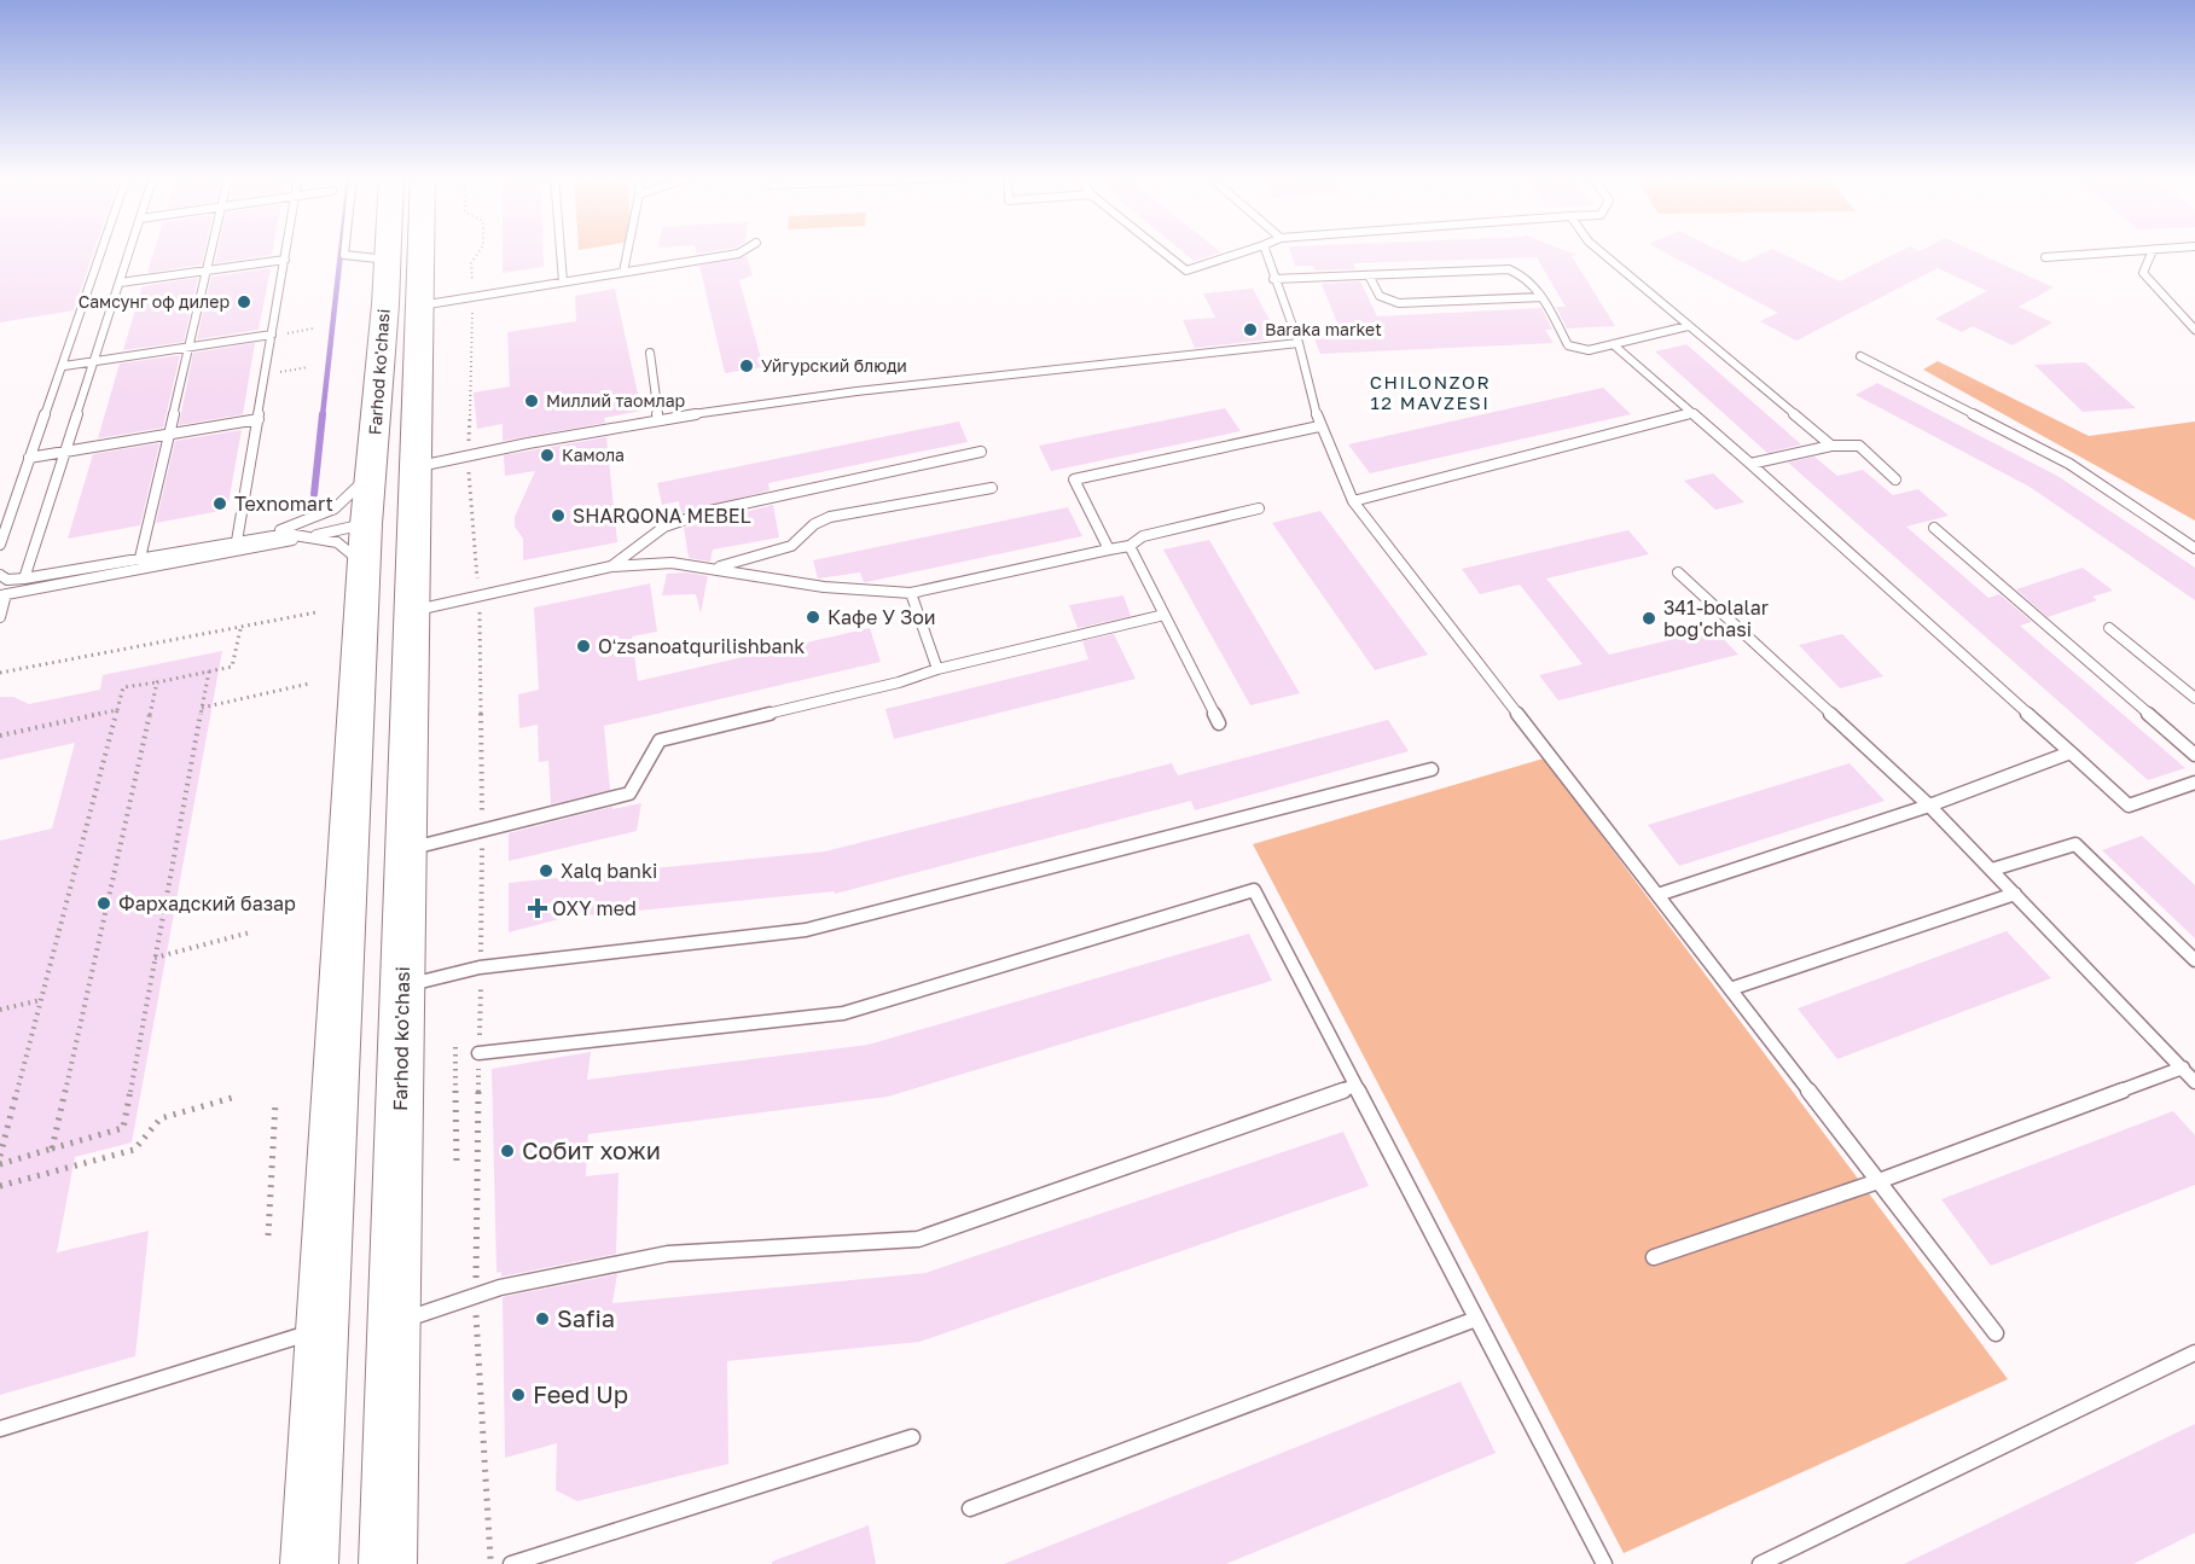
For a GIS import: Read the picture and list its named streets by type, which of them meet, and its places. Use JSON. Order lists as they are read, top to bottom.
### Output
{
  "streets": {
    "main road": ["Farhod ko'chasi"]
  },
  "districts": ["CHILONZOR 12 MAVZESI"],
  "places": {
    "other": [
      "Самсунг оф дилер",
      "Baraka market",
      "Уйгурский блюди",
      "Миллий таомлар",
      "Камола",
      "Texnomart",
      "SHARQONA MEBEL",
      "Кафе У Зои",
      "341-bolalar bog'chasi",
      "Oʻzsanoatqurilishbank",
      "Xalq banki",
      "Фархадский базар",
      "Собит хожи",
      "Safia",
      "Feed Up"
    ],
    "health": ["OXY med"]
  }
}
